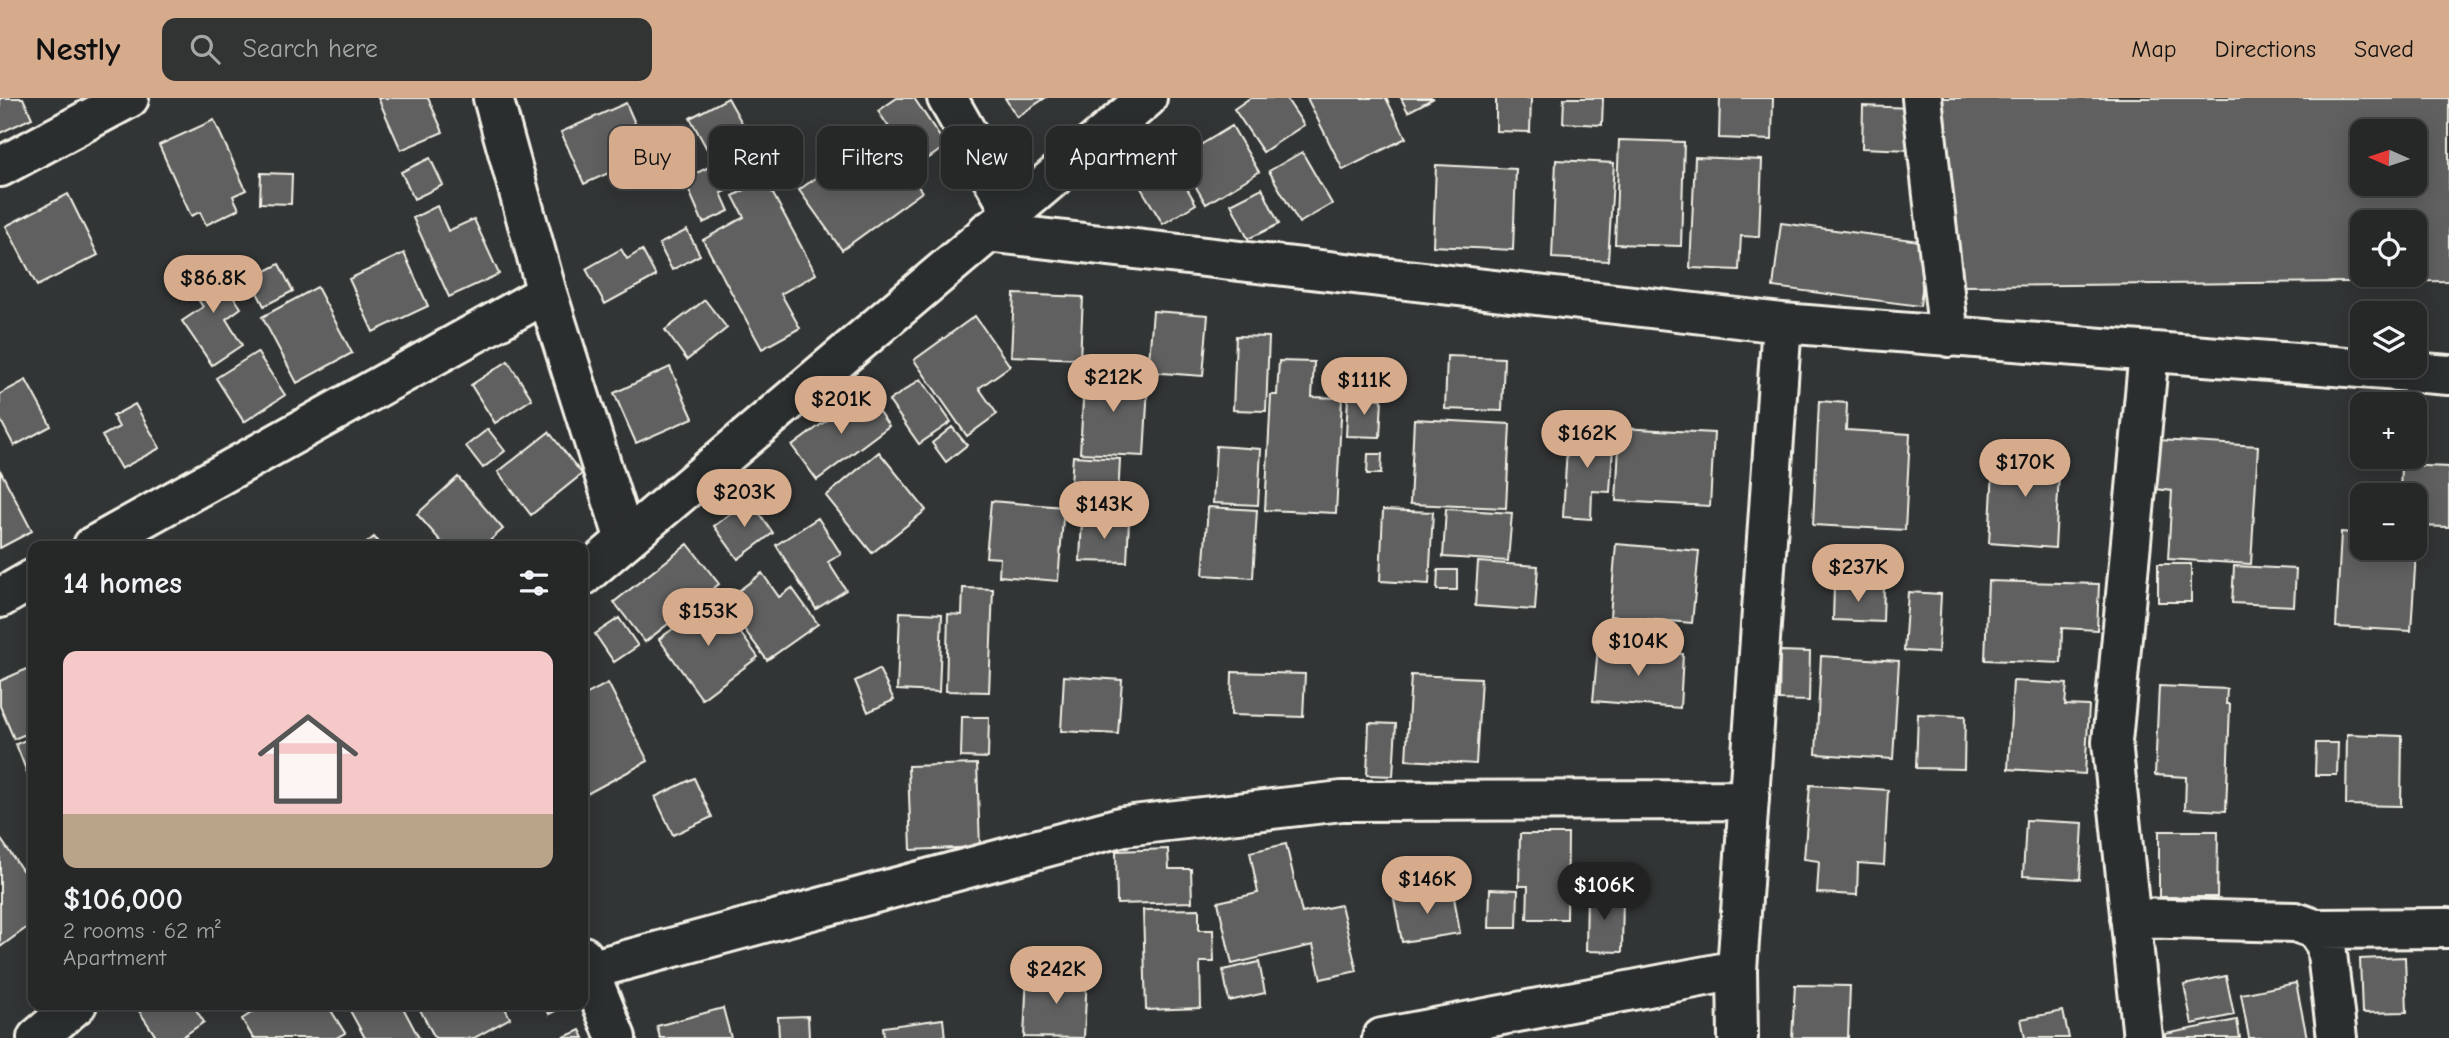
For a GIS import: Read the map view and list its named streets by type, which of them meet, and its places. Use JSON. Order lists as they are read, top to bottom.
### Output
{
  "north": "left",
  "page": {
    "header": "Nestly",
    "search": "Search here",
    "nav": ["Map", "Directions", "Saved"],
    "map_buttons": ["+", "−"],
    "chip": [
      "Buy",
      "Rent",
      "Filters",
      "New",
      "Apartment"
    ],
    "price": [
      "$86.8K",
      "$212K",
      "$111K",
      "$201K",
      "$162K",
      "$170K",
      "$203K",
      "$143K",
      "$237K",
      "$153K",
      "$104K",
      "$146K",
      "$106K",
      "$242K"
    ],
    "heading": "14 homes",
    "list": [
      {
        "name": "$106,000",
        "note": "2 rooms · 62 m² · Apartment"
      }
    ]
  }
}
